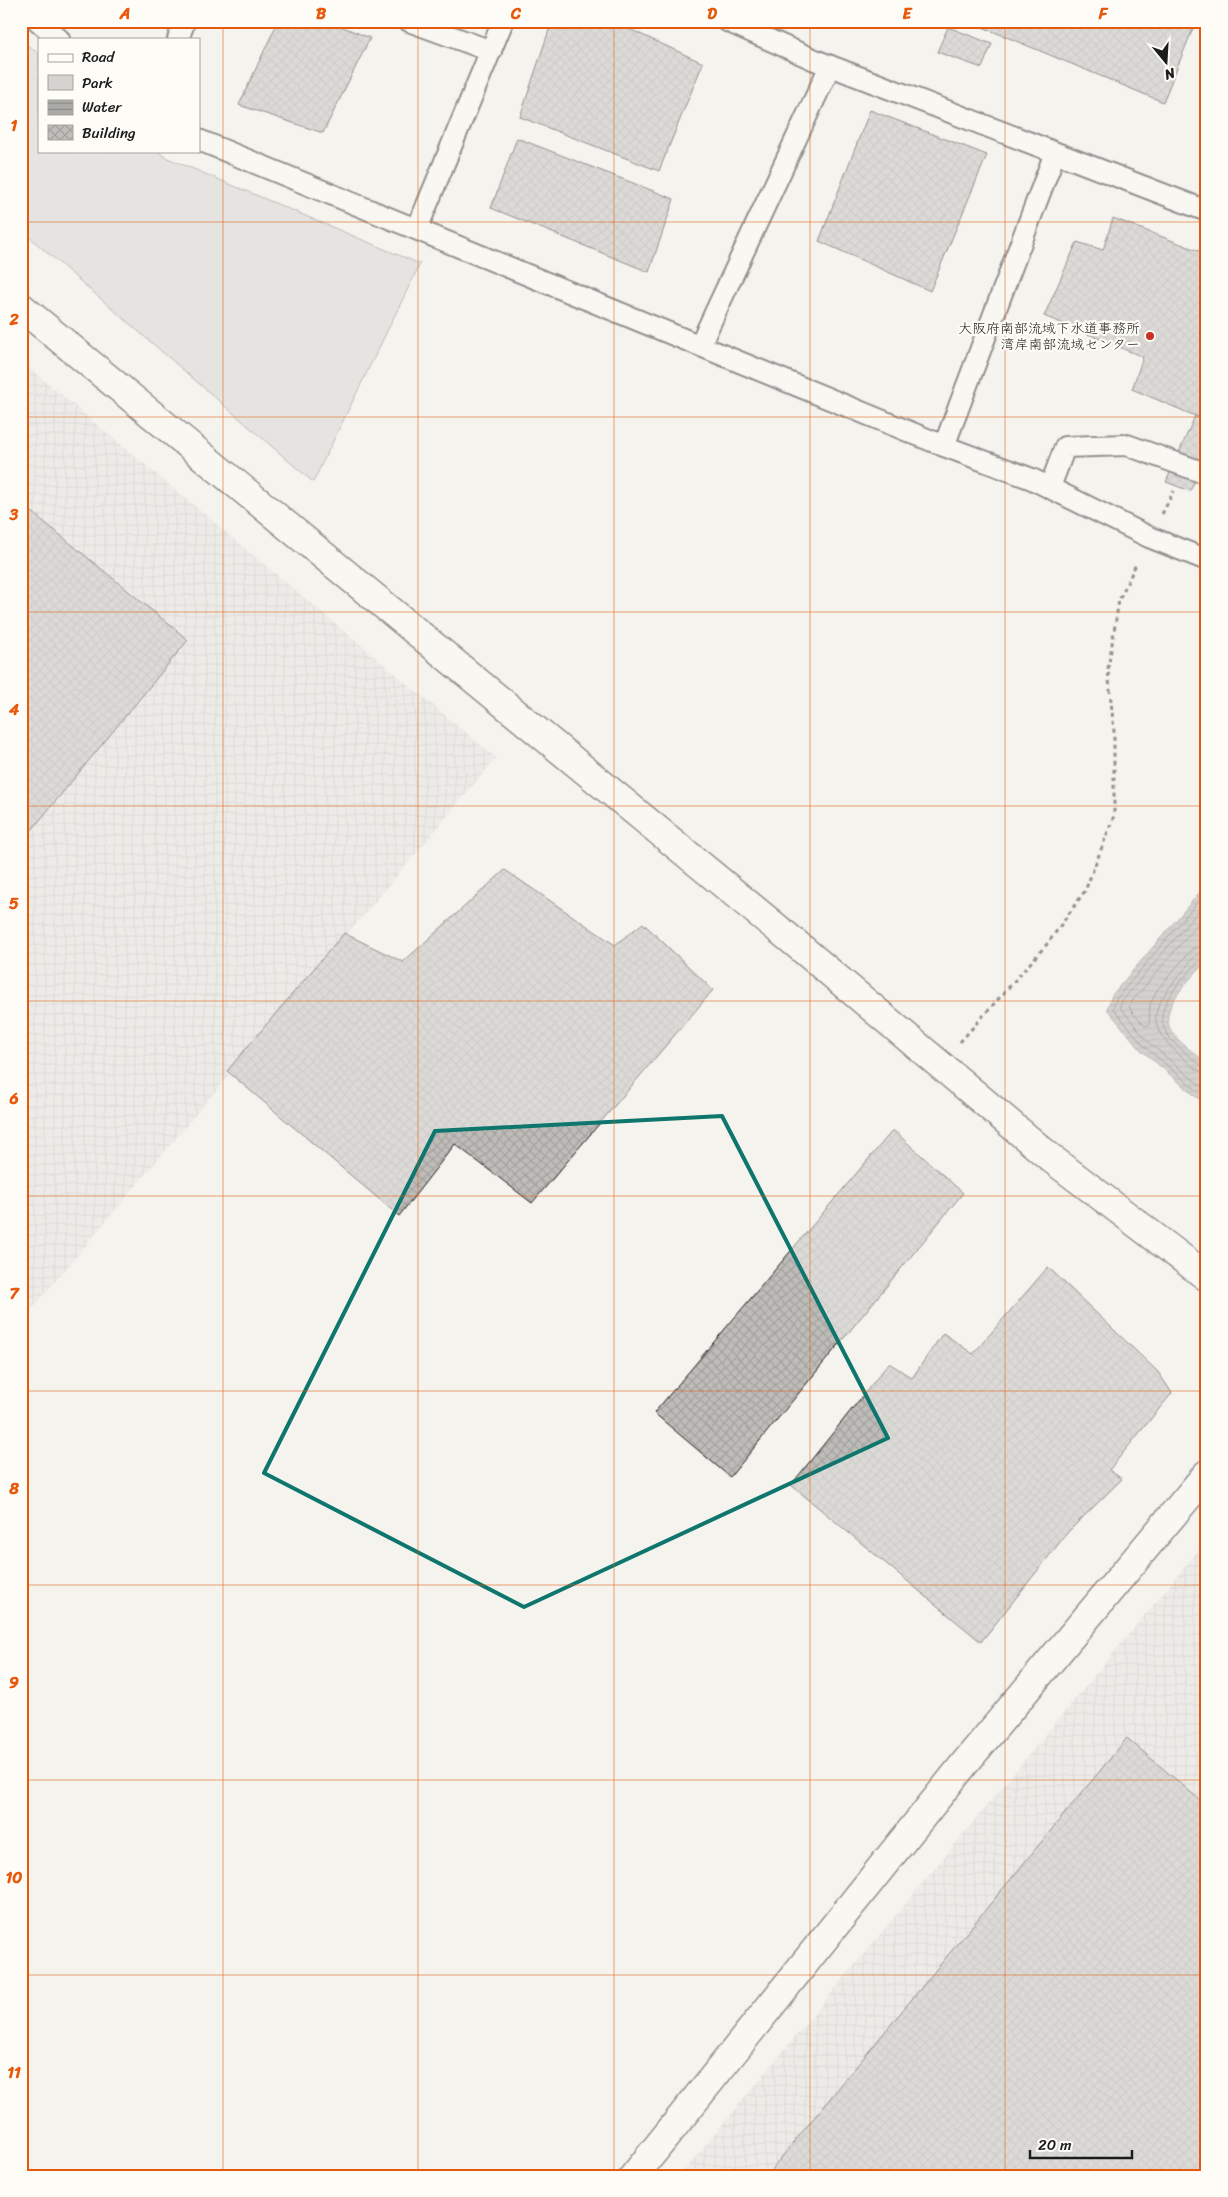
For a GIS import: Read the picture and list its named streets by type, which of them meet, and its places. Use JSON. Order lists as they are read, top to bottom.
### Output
{
  "places": ["大阪府南部流域下水道事務所 湾岸南部流域センター"],
  "legend": [
    "Road",
    "Park",
    "Water",
    "Building"
  ],
  "scale_bar": "20 m",
  "north": "bottom",
  "grid": {
    "columns": [
      "A",
      "B",
      "C",
      "D",
      "E",
      "F"
    ],
    "rows": [
      "1",
      "2",
      "3",
      "4",
      "5",
      "6",
      "7",
      "8",
      "9",
      "10",
      "11"
    ]
  }
}
